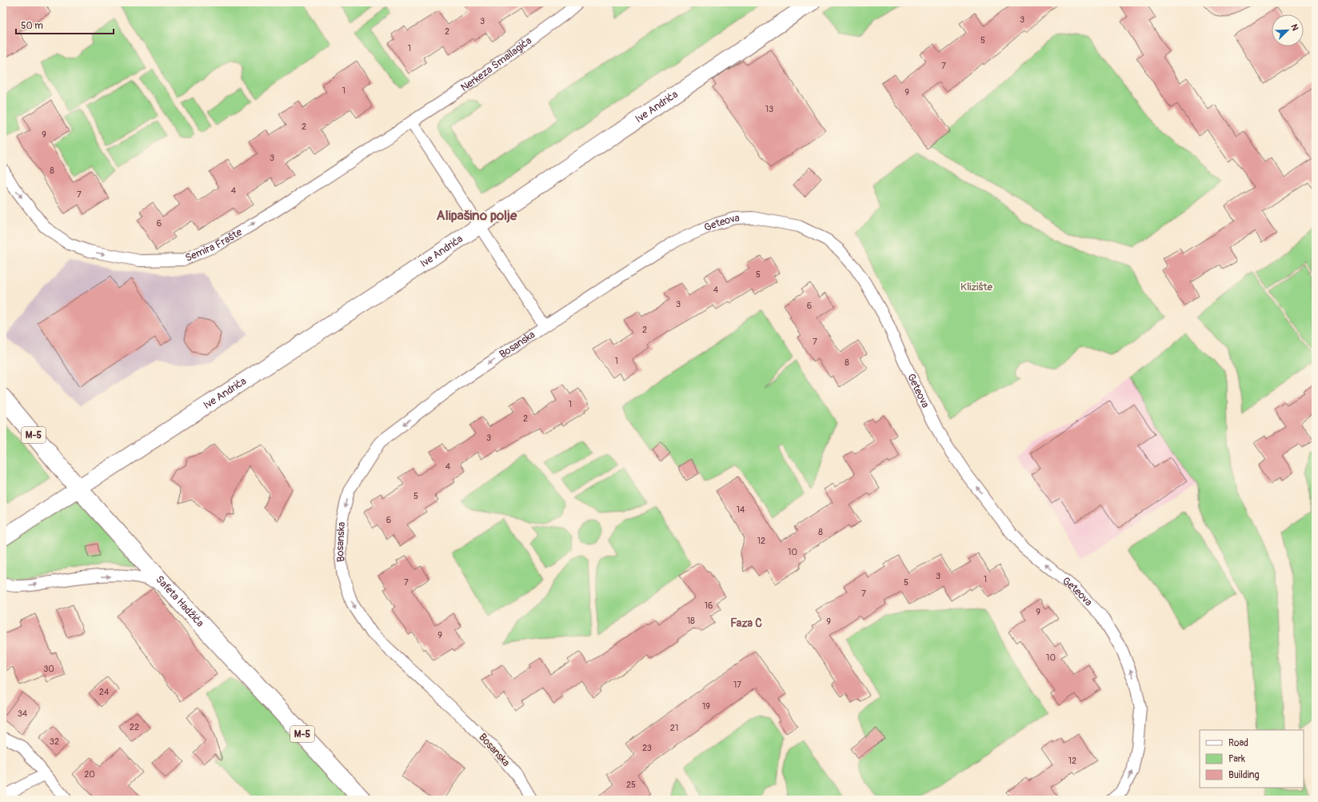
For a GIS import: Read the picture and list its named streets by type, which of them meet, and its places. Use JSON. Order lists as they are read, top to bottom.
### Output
{
  "streets": {
    "main road": ["Ive Andrića", "M-5", "Safeta Hadžića"],
    "street": [
      "Nerkeza Smailagića",
      "Geteova",
      "Semira Frašte",
      "Bosanska"
    ]
  },
  "crossings": [
    ["Nerkeza Smailagića", "Semira Frašte"],
    ["Ive Andrića", "Safeta Hadžića"],
    ["Geteova", "Bosanska"]
  ],
  "one_way": ["Semira Frašte"],
  "districts": ["Alipašino polje", "Faza C"],
  "parks": ["Klizište"],
  "house_numbers": [
    "3",
    "3",
    "2",
    "5",
    "1",
    "7",
    "1",
    "9",
    "13",
    "2",
    "9",
    "3",
    "8",
    "4",
    "7",
    "6",
    "5",
    "4",
    "3",
    "6",
    "2",
    "7",
    "1",
    "8",
    "1",
    "2",
    "3",
    "4",
    "5",
    "14",
    "6",
    "8",
    "12",
    "10",
    "3",
    "1",
    "7",
    "5",
    "7",
    "16",
    "9",
    "18",
    "9",
    "9",
    "10",
    "30",
    "17",
    "24",
    "19",
    "34",
    "22",
    "21",
    "32",
    "23",
    "12",
    "20",
    "25"
  ],
  "legend": ["Road", "Park", "Building"],
  "scale_bar": "50 m",
  "north": "top right"
}
